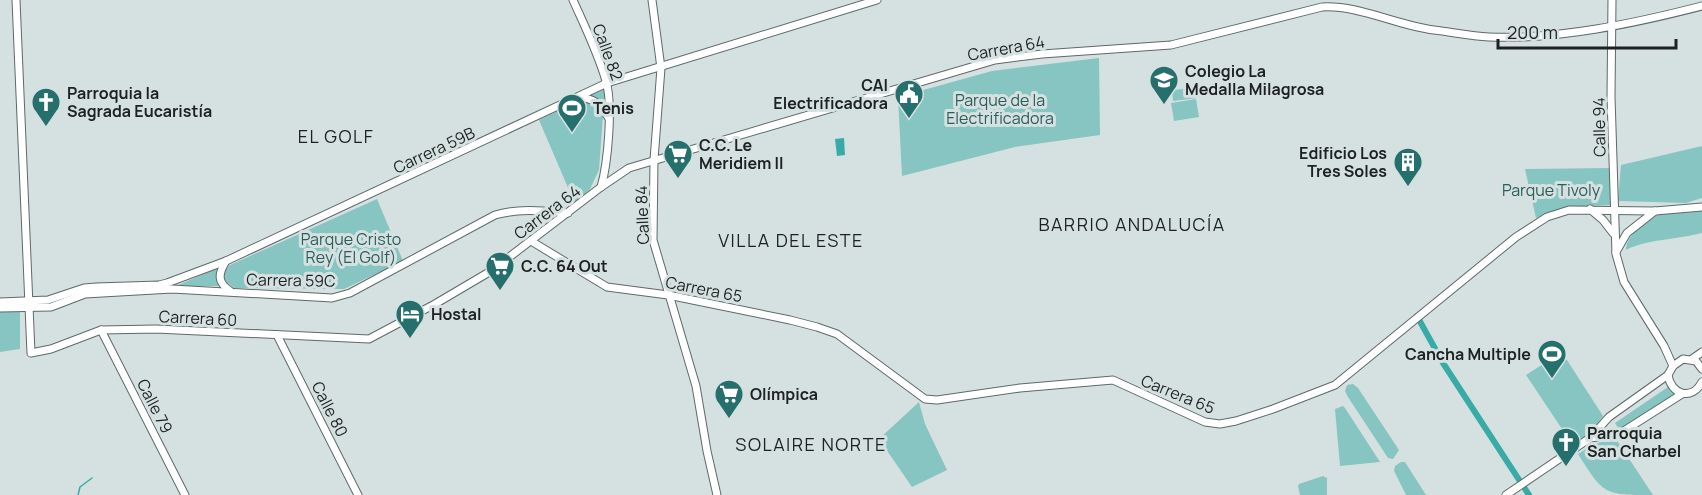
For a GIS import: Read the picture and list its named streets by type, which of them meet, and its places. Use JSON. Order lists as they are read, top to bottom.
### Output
{
  "streets": {
    "street": [
      "Carrera 64",
      "Calle 82",
      "Calle 94",
      "Carrera 59B",
      "Calle 84",
      "Carrera 59C",
      "Carrera 65",
      "Carrera 60",
      "Calle 79",
      "Calle 80"
    ]
  },
  "crossings": [
    ["Carrera 64", "Calle 82"],
    ["Carrera 64", "Calle 94"],
    ["Carrera 64", "Calle 84"],
    ["Carrera 64", "Carrera 59C"],
    ["Carrera 64", "Carrera 65"],
    ["Carrera 64", "Carrera 60"],
    ["Calle 82", "Carrera 59B"],
    ["Calle 94", "Carrera 65"],
    ["Carrera 59B", "Calle 84"],
    ["Carrera 59B", "Carrera 59C"],
    ["Carrera 59B", "Carrera 60"],
    ["Calle 84", "Carrera 65"],
    ["Carrera 60", "Calle 79"],
    ["Carrera 60", "Calle 80"]
  ],
  "districts": [
    "EL GOLF",
    "BARRIO ANDALUCÍA",
    "VILLA DEL ESTE",
    "SOLAIRE NORTE"
  ],
  "parks": ["Parque de la Electrificadora", "Parque Tivoly", "Parque Cristo Rey (El Golf)"],
  "places": {
    "school or university": ["Colegio La Medalla Milagrosa"],
    "public building": ["CAI Electrificadora"],
    "church": ["Parroquia la Sagrada Eucaristía", "Parroquia San Charbel"],
    "sports": ["Tenis", "Cancha Multiple"],
    "supermarket": ["C.C. Le Meridiem II", "C.C. 64 Out", "Olímpica"],
    "building": ["Edificio Los Tres Soles"],
    "hotel": ["Hostal"]
  },
  "scale_bar": "200 m"
}
